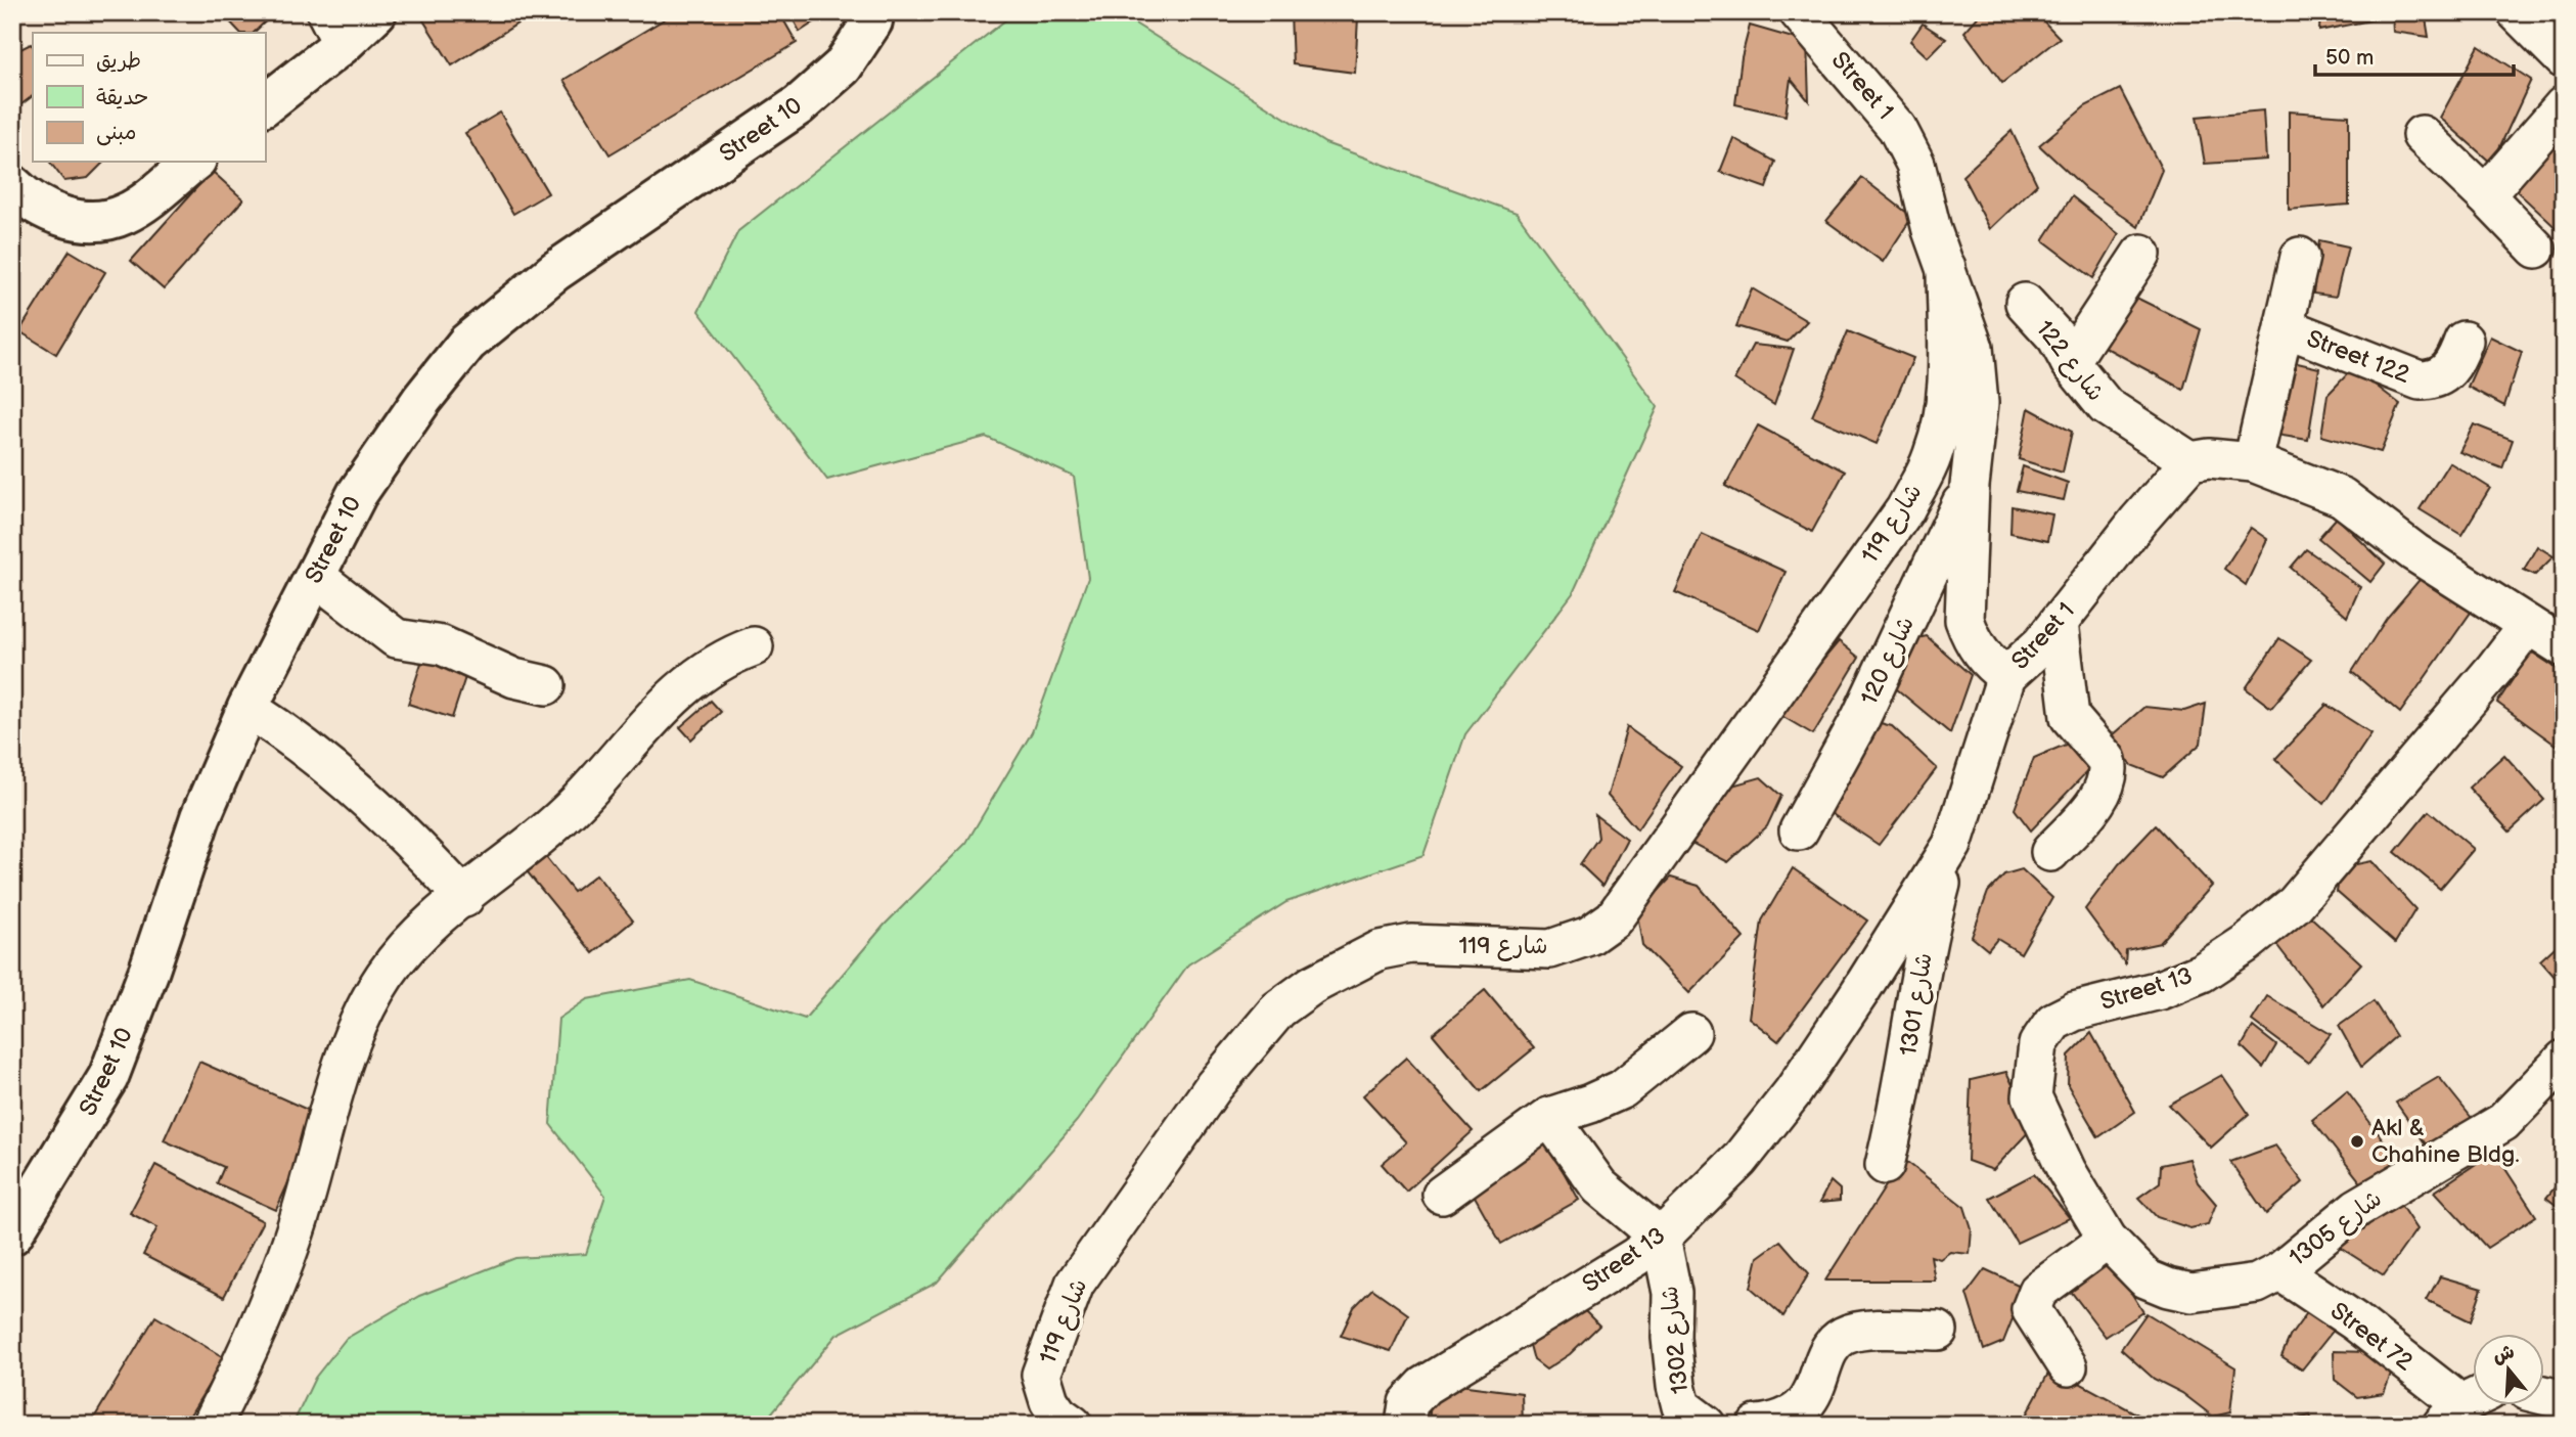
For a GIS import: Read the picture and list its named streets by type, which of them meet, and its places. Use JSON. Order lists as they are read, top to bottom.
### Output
{
  "streets": {
    "main road": ["Street 10"],
    "street": [
      "Street 1",
      "Street 122",
      "شارع 122",
      "شارع 119",
      "شارع 120",
      "Street 13",
      "شارع 1301",
      "شارع 1305",
      "Street 72",
      "شارع 1302"
    ]
  },
  "crossings": [
    ["Street 1", "شارع 122"],
    ["Street 1", "شارع 119"],
    ["Street 1", "شارع 120"],
    ["Street 1", "Street 13"],
    ["Street 13", "شارع 1301"],
    ["Street 13", "شارع 1305"],
    ["Street 13", "Street 72"],
    ["Street 13", "شارع 1302"],
    ["شارع 1305", "Street 72"]
  ],
  "places": ["Akl & Chahine Bldg."],
  "legend": ["طريق", "حديقة", "مبنى"],
  "scale_bar": "50 m",
  "north": "top"
}
